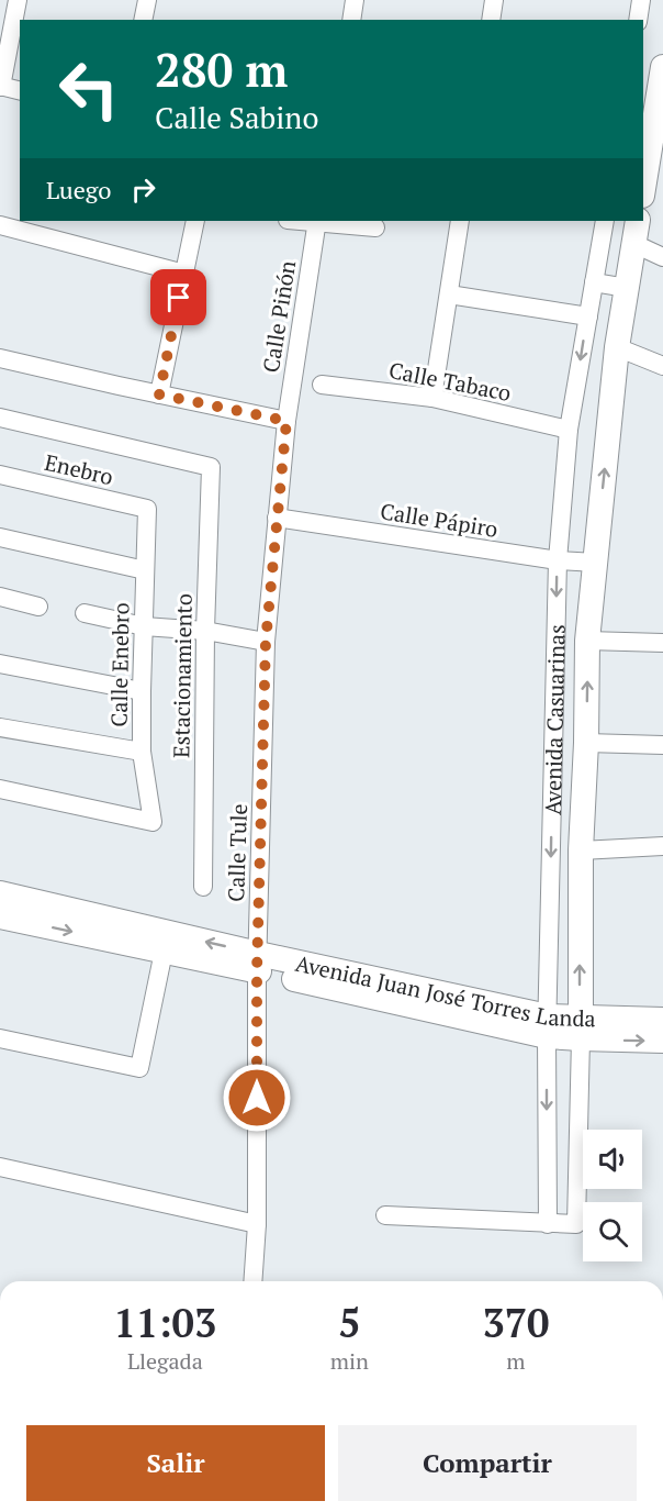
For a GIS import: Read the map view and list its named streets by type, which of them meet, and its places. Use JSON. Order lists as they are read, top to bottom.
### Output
{
  "streets": {
    "main road": ["Avenida Casuarinas", "Avenida Juan José Torres Landa"],
    "street": [
      "Calle Piñón",
      "Calle Tabaco",
      "Enebro",
      "Calle Pápiro",
      "Calle Enebro",
      "Estacionamiento",
      "Calle Tule"
    ]
  },
  "crossings": [
    ["Calle Piñón", "Calle Tule"],
    ["Calle Tabaco", "Avenida Casuarinas"],
    ["Enebro", "Calle Enebro"],
    ["Calle Pápiro", "Avenida Casuarinas"],
    ["Calle Pápiro", "Calle Tule"],
    ["Avenida Casuarinas", "Avenida Juan José Torres Landa"],
    ["Calle Tule", "Avenida Juan José Torres Landa"]
  ],
  "page": {
    "turn": ["280 m", "Calle Sabino"],
    "then": "Luego",
    "eta": [
      "11:03",
      "Llegada",
      "5",
      "min",
      "370",
      "m"
    ],
    "buttons": ["Salir", "Compartir"]
  }
}
